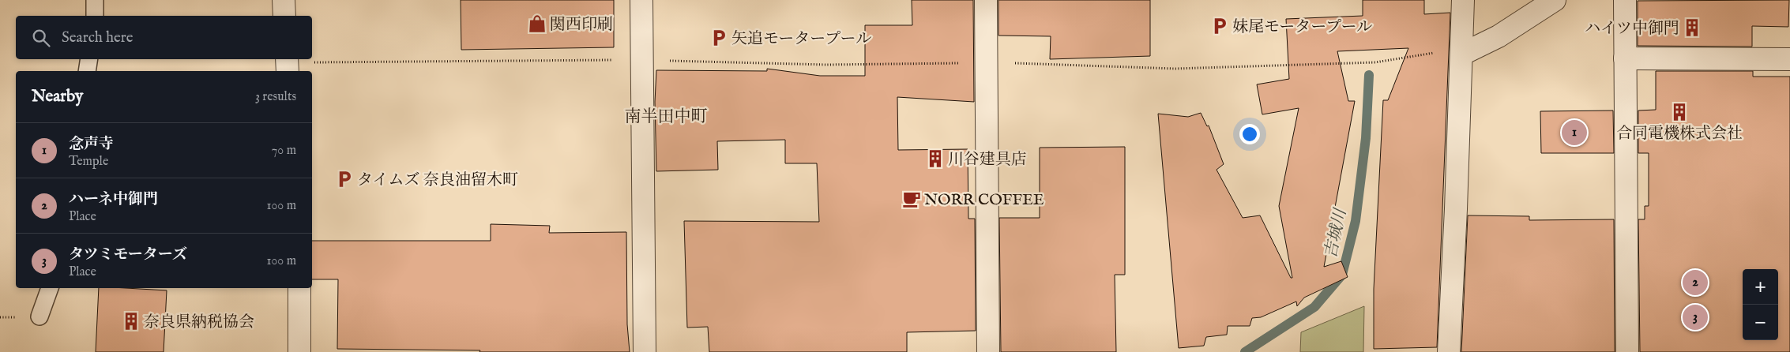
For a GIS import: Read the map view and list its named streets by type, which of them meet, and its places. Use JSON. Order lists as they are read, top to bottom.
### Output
{
  "districts": ["南半田中町"],
  "water": ["吉城川"],
  "places": {
    "shop": ["関西印刷"],
    "parking": ["妹尾モータープール", "矢追モータープール", "タイムズ 奈良油留木町"],
    "building": [
      "ハイツ中御門",
      "合同電機株式会社",
      "川谷建具店",
      "奈良県納税協会"
    ],
    "cafe": ["NORR COFFEE"]
  },
  "page": {
    "search": "Search here",
    "heading": ["Nearby", "3 results"],
    "pins": ["1", "2", "3"],
    "list": [
      {
        "mark": "1",
        "name": "念声寺",
        "note": "Temple",
        "value": "70 m"
      },
      {
        "mark": "2",
        "name": "ハーネ中御門",
        "note": "Place",
        "value": "100 m"
      },
      {
        "mark": "3",
        "name": "タツミモーターズ",
        "note": "Place",
        "value": "100 m"
      }
    ],
    "map_buttons": ["+", "−"]
  }
}
